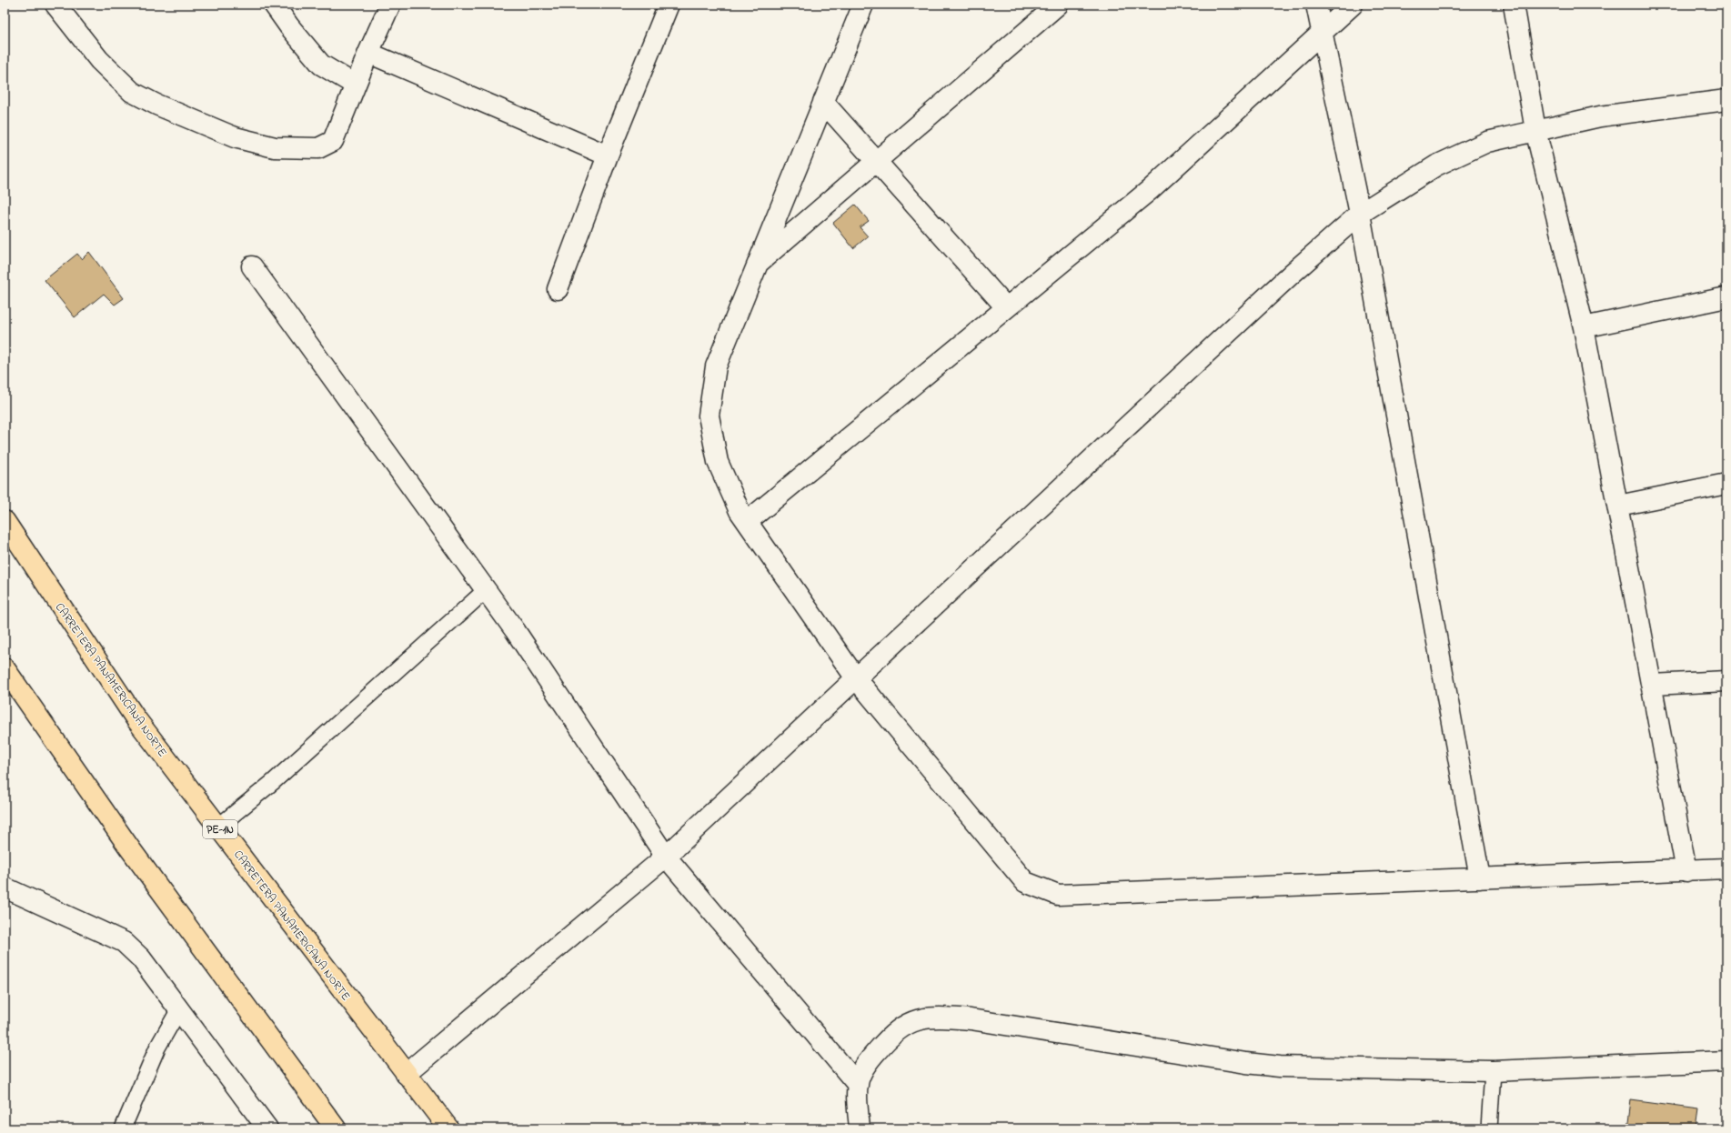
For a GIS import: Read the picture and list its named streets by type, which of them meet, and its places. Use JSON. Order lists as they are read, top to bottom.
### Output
{
  "streets": {
    "highway": ["CARRETERA PANAMERICANA NORTE", "PE-1N"]
  }
}
